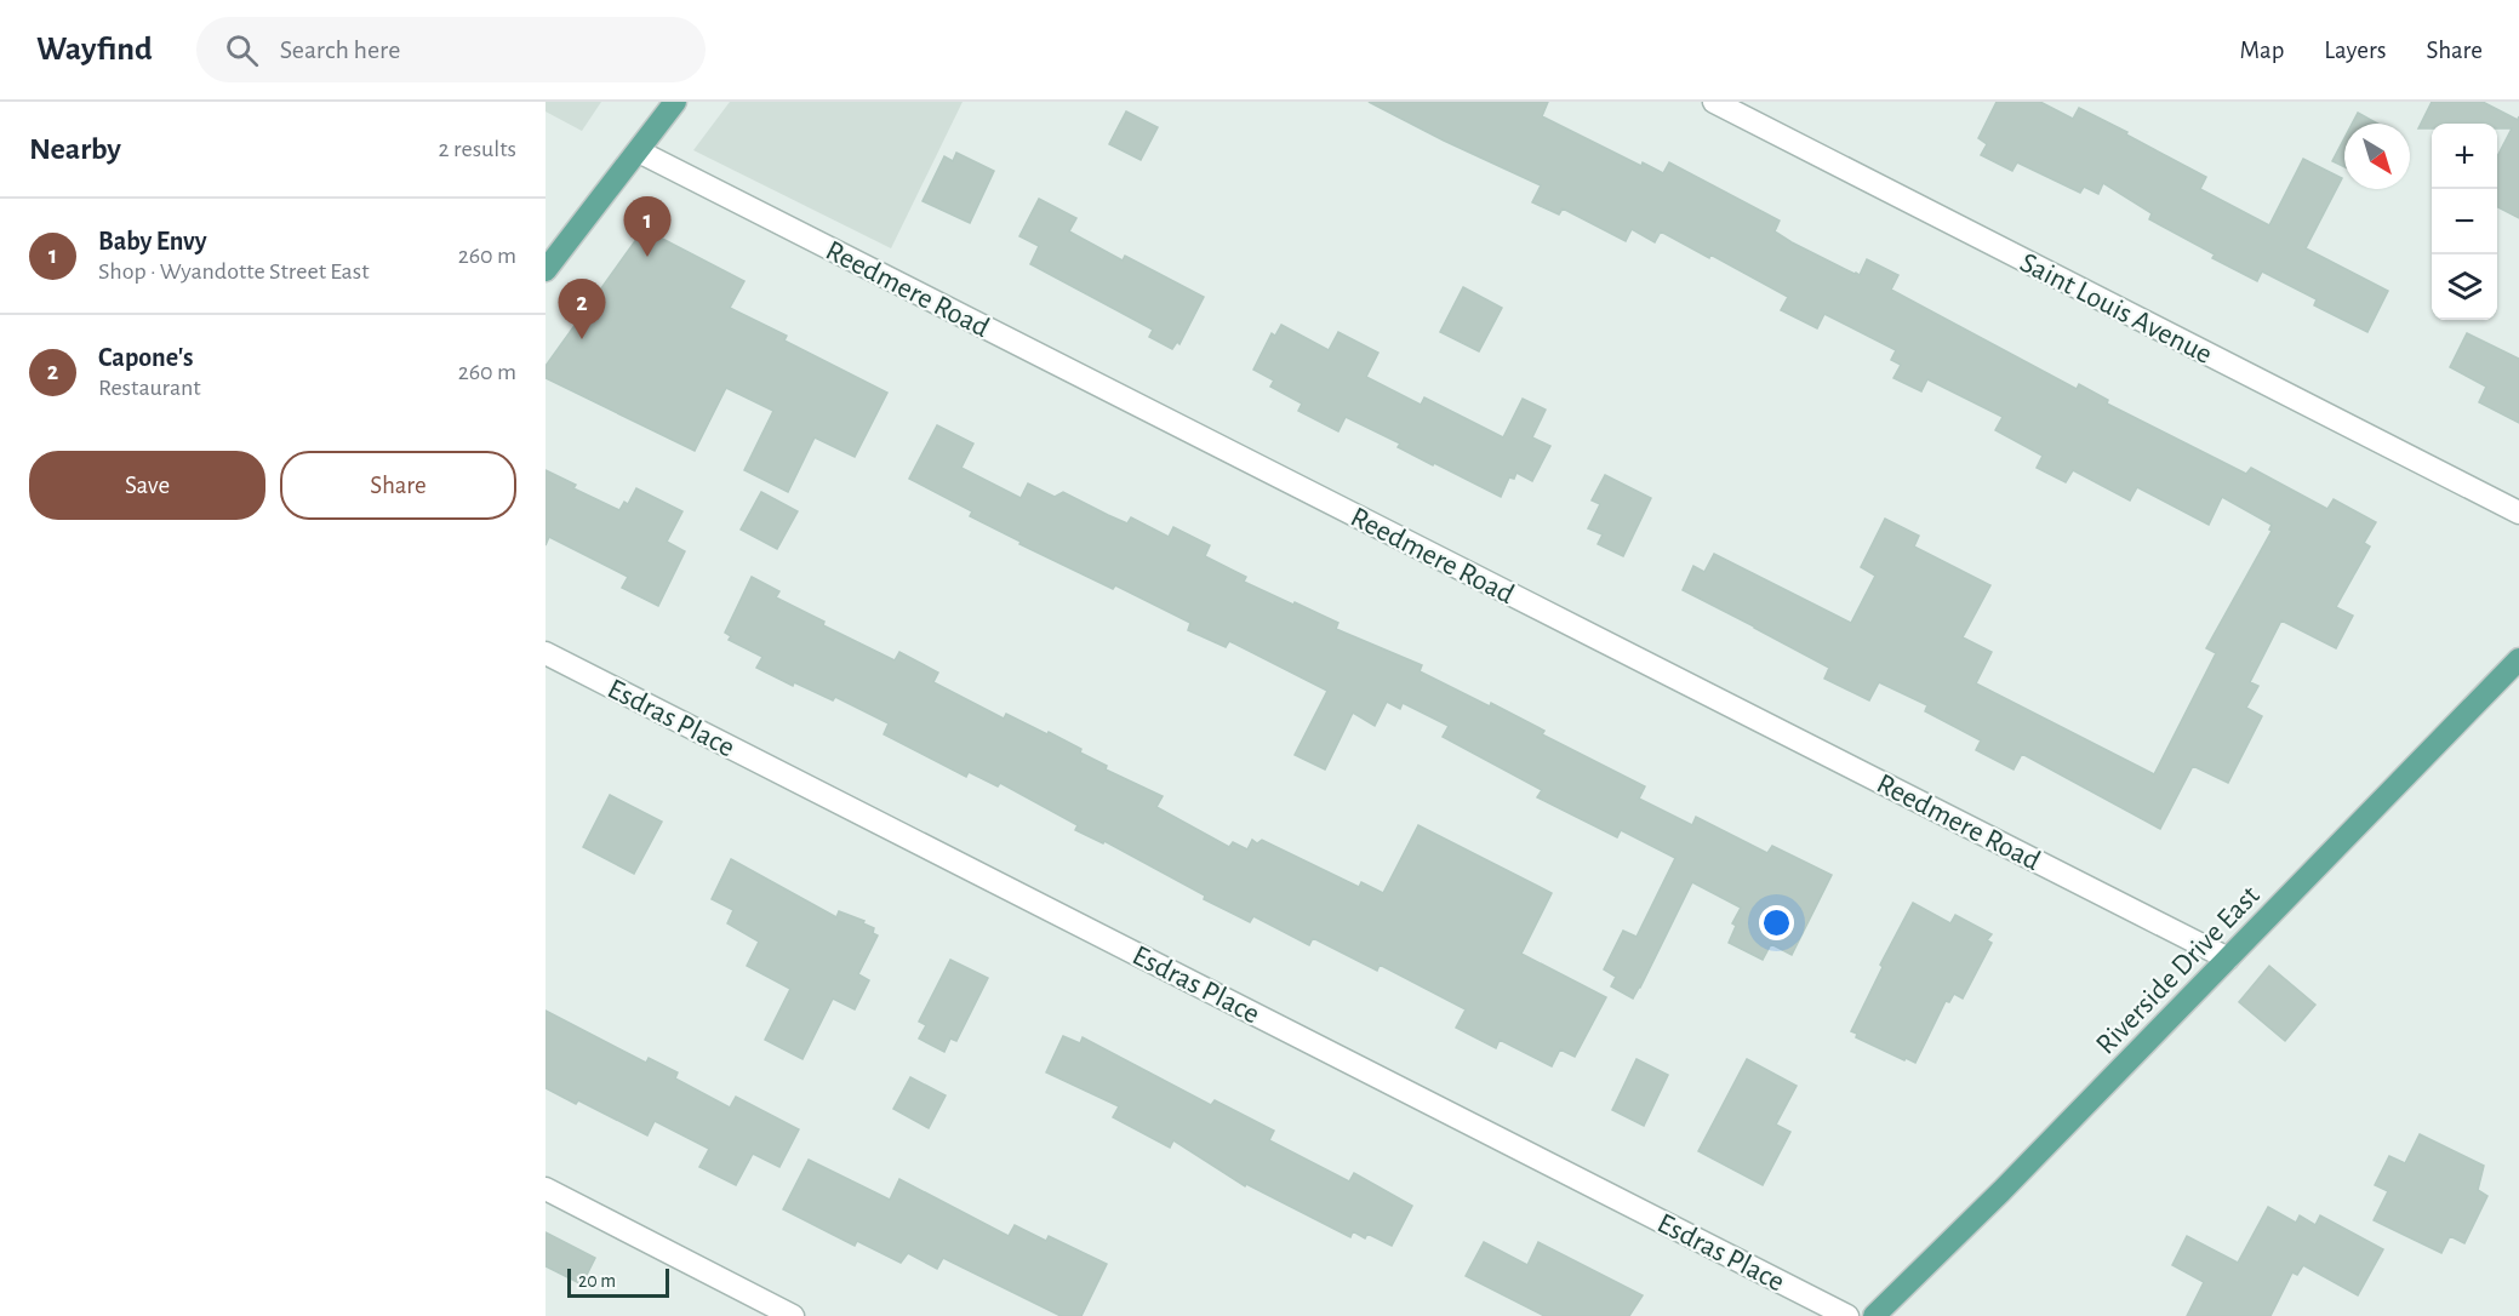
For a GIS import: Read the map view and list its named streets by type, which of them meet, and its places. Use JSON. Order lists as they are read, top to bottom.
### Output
{
  "streets": {
    "main road": ["Riverside Drive East"],
    "street": ["Reedmere Road", "Saint Louis Avenue", "Esdras Place"]
  },
  "crossings": [
    ["Reedmere Road", "Riverside Drive East"]
  ],
  "scale_bar": "20 m",
  "north": "bottom right",
  "page": {
    "header": "Wayfind",
    "search": "Search here",
    "nav": ["Map", "Layers", "Share"],
    "heading": ["Nearby", "2 results"],
    "map_buttons": ["+", "−"],
    "list": [
      {
        "mark": "1",
        "name": "Baby Envy",
        "note": "Shop · Wyandotte Street East",
        "value": "260 m"
      },
      {
        "mark": "2",
        "name": "Capone's",
        "note": "Restaurant",
        "value": "260 m"
      }
    ],
    "pins": ["1", "2"],
    "buttons": ["Save", "Share"],
    "scale": "20 m"
  }
}
